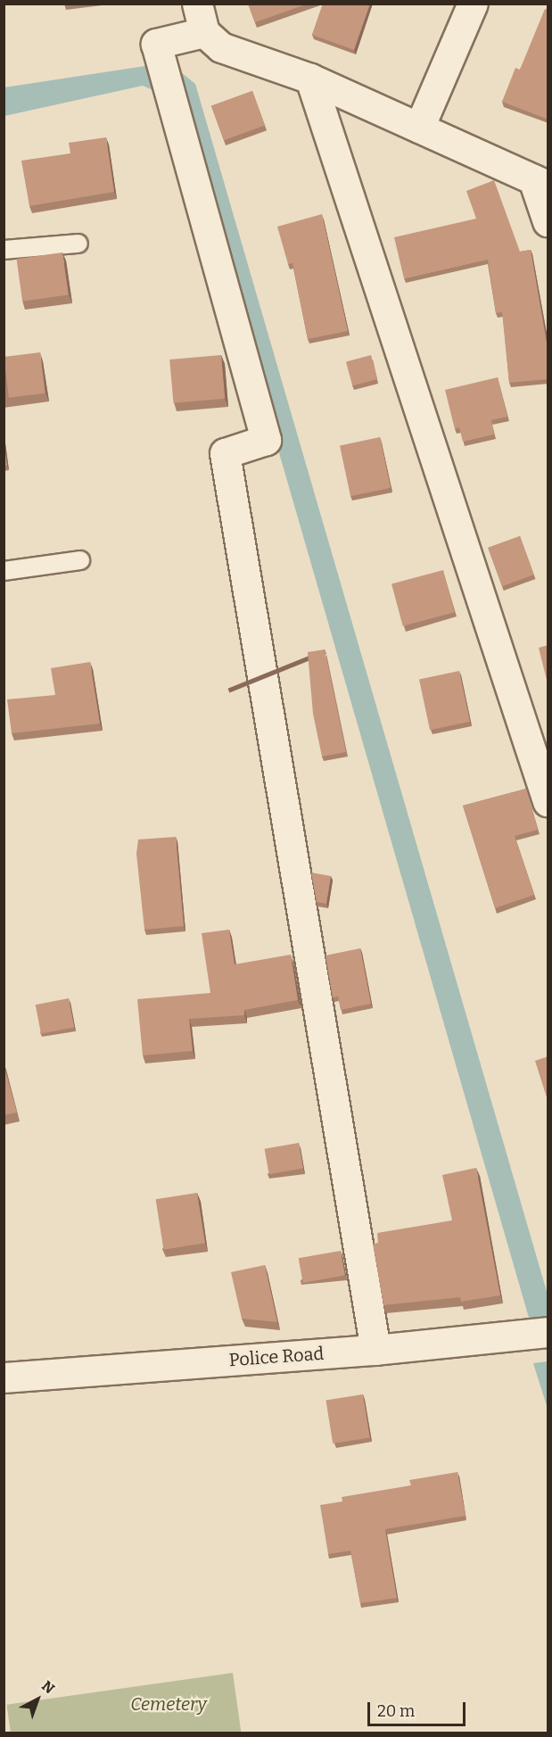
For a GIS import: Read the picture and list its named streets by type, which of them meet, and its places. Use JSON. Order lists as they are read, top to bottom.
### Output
{
  "streets": {
    "street": ["Police Road"]
  },
  "parks": ["Cemetery"],
  "scale_bar": "20 m",
  "north": "top right"
}
